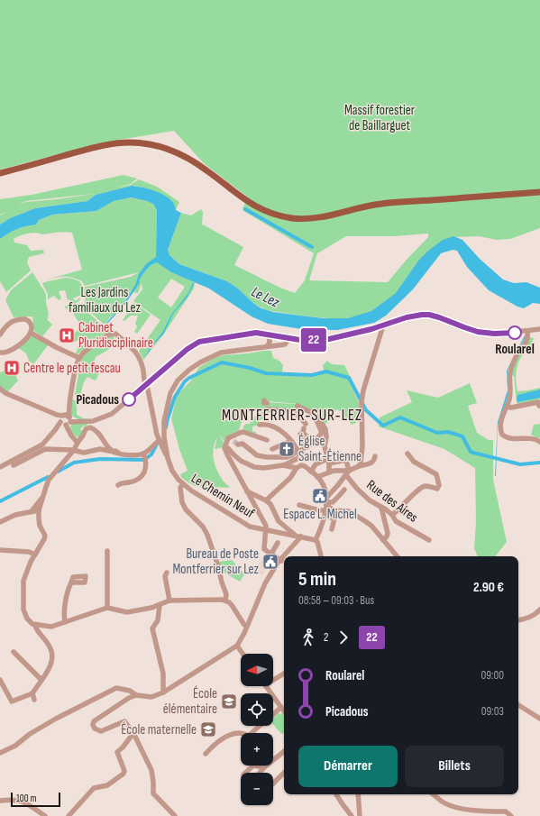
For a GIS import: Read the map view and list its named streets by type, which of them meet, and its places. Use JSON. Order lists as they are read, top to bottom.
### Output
{
  "streets": {
    "street": ["Le Chemin Neuf", "Rue des Aires"]
  },
  "districts": ["MONTFERRIER-SUR-LEZ"],
  "water": ["Le Lez"],
  "parks": ["Massif forestier de Baillarguet", "Les Jardins familiaux du Lez"],
  "places": {
    "other": ["Roularel", "Picadous"],
    "hospital": ["Cabinet Pluridisciplinaire", "Centre le petit fescau"],
    "church": ["Église Saint-Étienne"],
    "public building": ["Espace L. Michel", "Bureau de Poste Montferrier sur Lez"],
    "school or university": ["École élémentaire", "École maternelle"]
  },
  "lines": ["bus line 22"],
  "scale_bar": "100 m",
  "north": "left",
  "page": {
    "on_map": "22",
    "heading": ["5 min", "08:58 – 09:03 · Bus", "2.90 €"],
    "legs": ["2", "22"],
    "map_buttons": ["+", "−"],
    "list": [
      {
        "name": "Roularel",
        "value": "09:00"
      },
      {
        "name": "Picadous",
        "value": "09:03"
      }
    ],
    "buttons": ["Démarrer", "Billets"],
    "scale": "100 m"
  }
}
